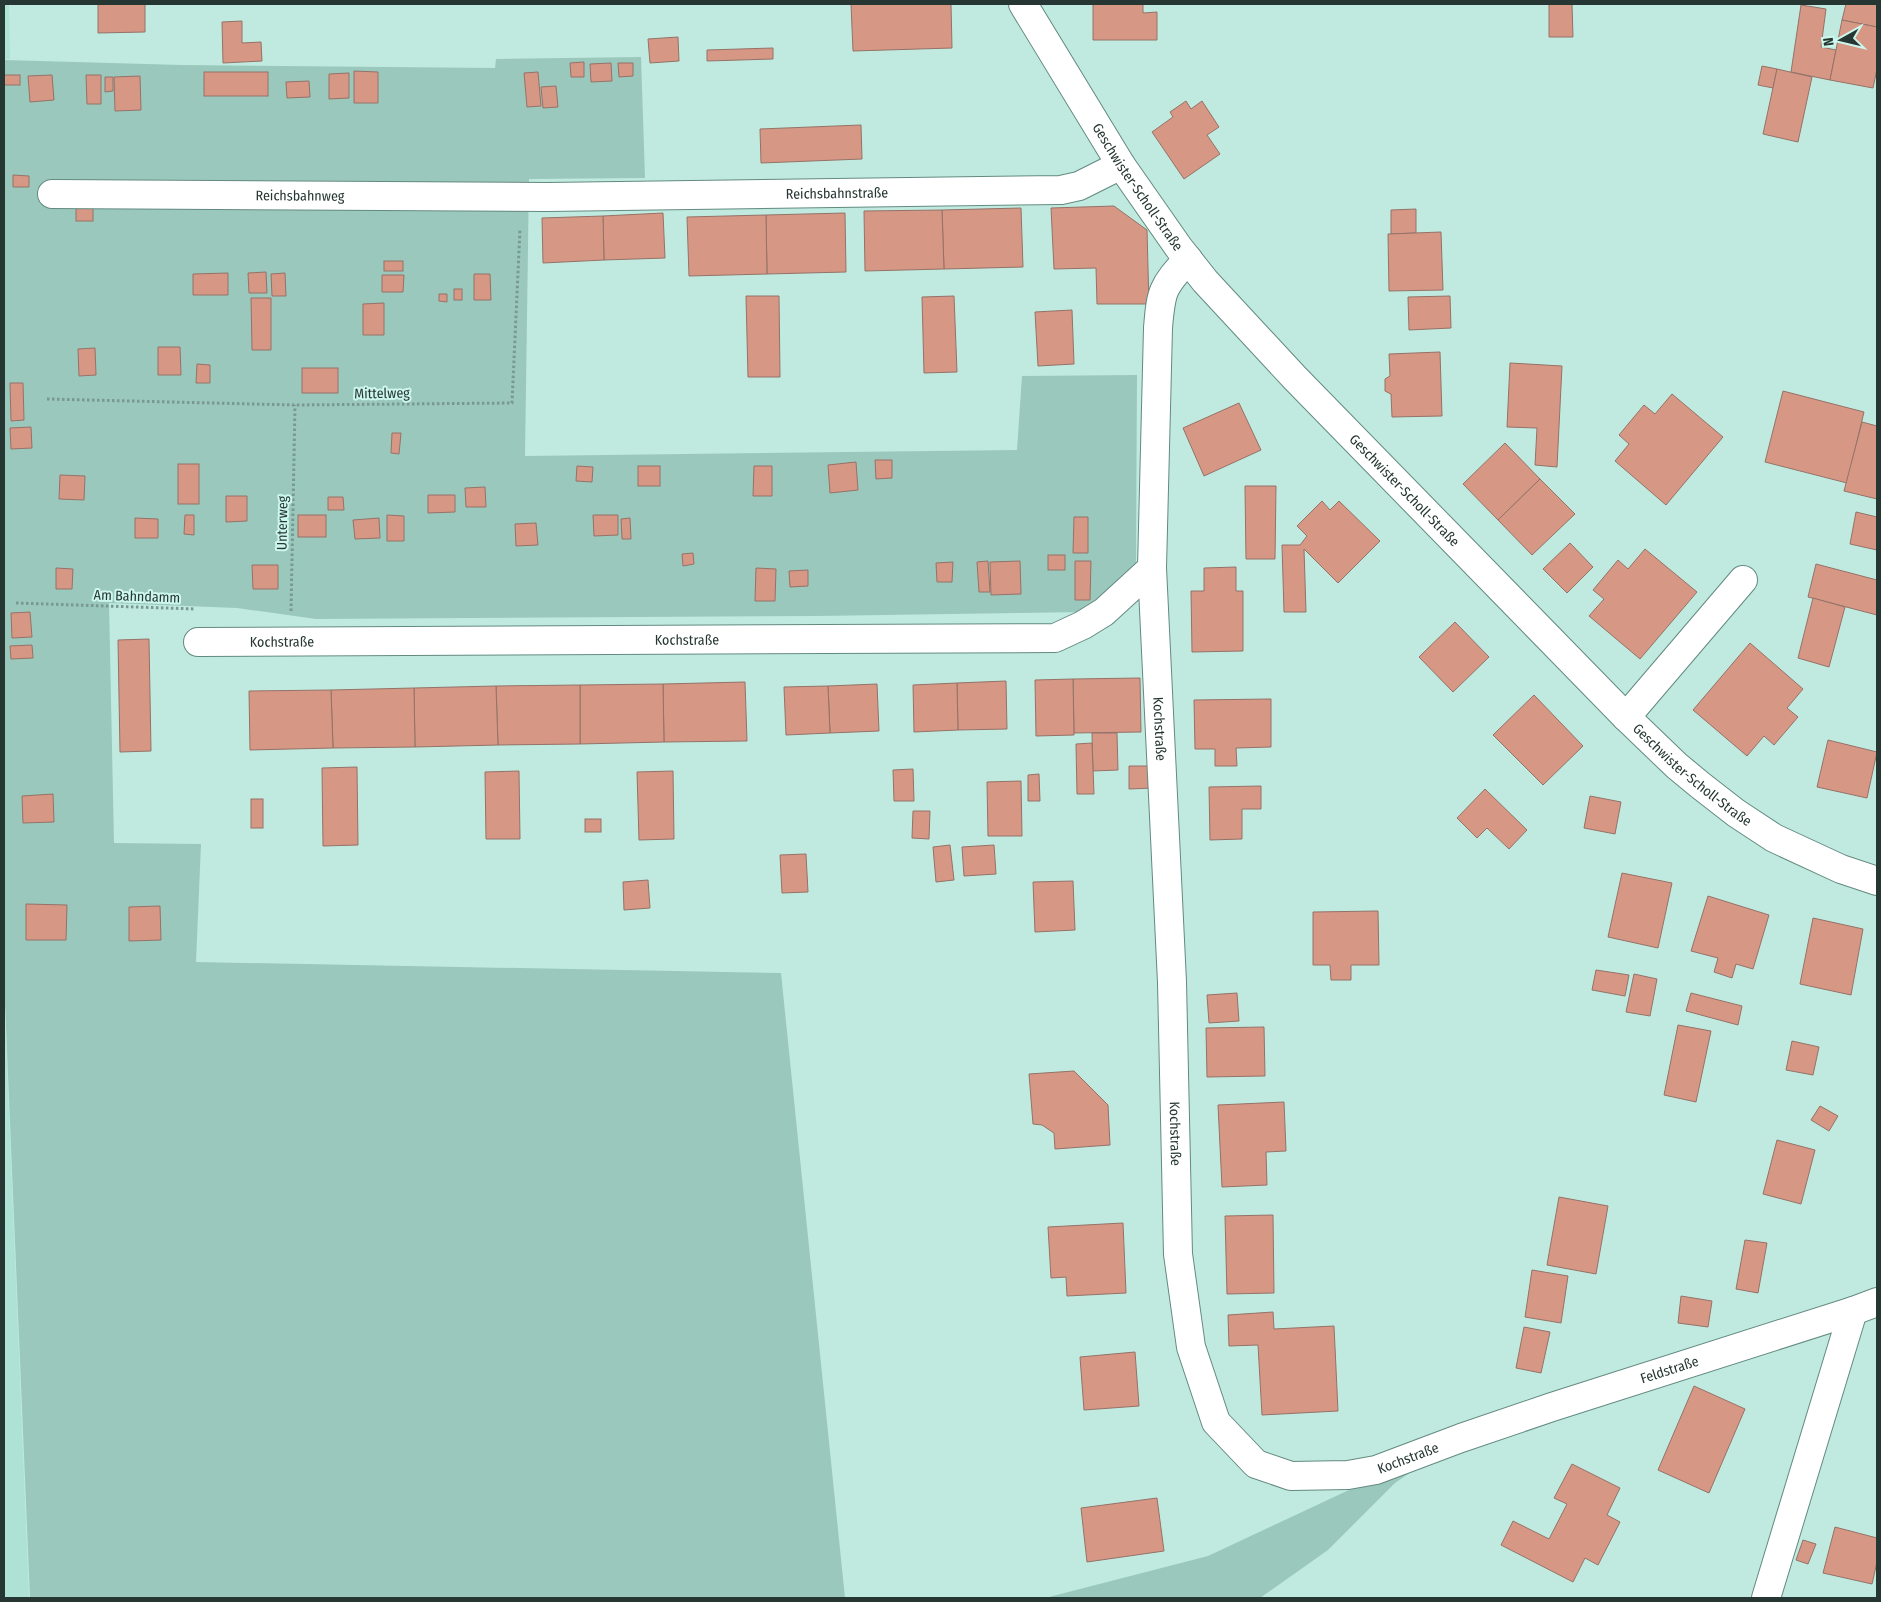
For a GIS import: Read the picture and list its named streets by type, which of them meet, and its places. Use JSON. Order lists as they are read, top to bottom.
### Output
{
  "streets": {
    "street": [
      "Geschwister-Scholl-Straße",
      "Reichsbahnstraße",
      "Reichsbahnweg",
      "Kochstraße",
      "Feldstraße"
    ],
    "path": ["Mittelweg", "Unterweg", "Am Bahndamm"]
  },
  "crossings": [
    ["Geschwister-Scholl-Straße", "Reichsbahnstraße"],
    ["Geschwister-Scholl-Straße", "Kochstraße"],
    ["Reichsbahnstraße", "Reichsbahnweg"],
    ["Reichsbahnstraße", "Mittelweg"],
    ["Reichsbahnweg", "Mittelweg"],
    ["Mittelweg", "Unterweg"],
    ["Unterweg", "Kochstraße"],
    ["Kochstraße", "Feldstraße"]
  ],
  "north": "left"
}
